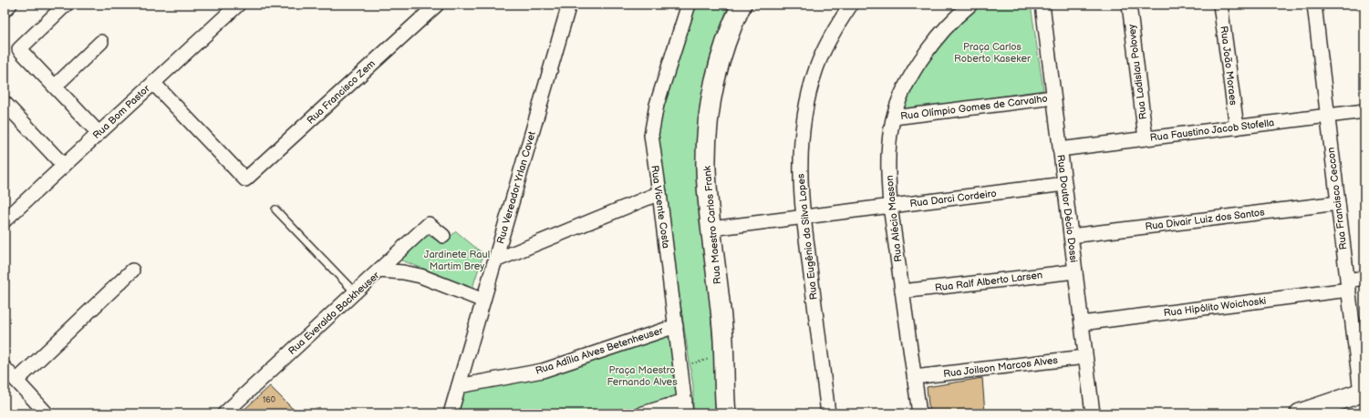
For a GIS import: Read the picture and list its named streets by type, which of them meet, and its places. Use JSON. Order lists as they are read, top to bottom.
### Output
{
  "streets": {
    "main road": ["Rua Maestro Carlos Frank"],
    "street": [
      "Rua João Moraes",
      "Rua Ladislau Polovey",
      "Rua Francisco Zem",
      "Rua Olímpio Gomes de Carvalho",
      "Rua Bom Pastor",
      "Rua Faustino Jacob Stofella",
      "Rua Vereador Yrlan Cavet",
      "Rua Darci Cordeiro",
      "Rua Francisco Ceccon",
      "Rua Vicente Costa",
      "Rua Doutor Décio Dossi",
      "Rua Alécio Masson",
      "Rua Divair Luiz dos Santos",
      "Rua Eugênio da Silva Lopes",
      "Rua Ralf Alberto Larsen",
      "Rua Hipólito Woichoski",
      "Rua Everaldo Backheuser",
      "Rua Adília Alves Betenheuser",
      "Rua Joilson Marcos Alves"
    ]
  },
  "crossings": [
    ["Rua João Moraes", "Rua Faustino Jacob Stofella"],
    ["Rua Ladislau Polovey", "Rua Faustino Jacob Stofella"],
    ["Rua Francisco Zem", "Rua Bom Pastor"],
    ["Rua Olímpio Gomes de Carvalho", "Rua Doutor Décio Dossi"],
    ["Rua Olímpio Gomes de Carvalho", "Rua Alécio Masson"],
    ["Rua Faustino Jacob Stofella", "Rua Francisco Ceccon"],
    ["Rua Faustino Jacob Stofella", "Rua Doutor Décio Dossi"],
    ["Rua Vereador Yrlan Cavet", "Rua Everaldo Backheuser"],
    ["Rua Vereador Yrlan Cavet", "Rua Adília Alves Betenheuser"],
    ["Rua Darci Cordeiro", "Rua Doutor Décio Dossi"],
    ["Rua Darci Cordeiro", "Rua Alécio Masson"],
    ["Rua Darci Cordeiro", "Rua Maestro Carlos Frank"],
    ["Rua Darci Cordeiro", "Rua Eugênio da Silva Lopes"],
    ["Rua Francisco Ceccon", "Rua Divair Luiz dos Santos"],
    ["Rua Francisco Ceccon", "Rua Hipólito Woichoski"],
    ["Rua Vicente Costa", "Rua Adília Alves Betenheuser"],
    ["Rua Doutor Décio Dossi", "Rua Divair Luiz dos Santos"],
    ["Rua Doutor Décio Dossi", "Rua Ralf Alberto Larsen"],
    ["Rua Doutor Décio Dossi", "Rua Hipólito Woichoski"],
    ["Rua Doutor Décio Dossi", "Rua Joilson Marcos Alves"],
    ["Rua Alécio Masson", "Rua Ralf Alberto Larsen"],
    ["Rua Alécio Masson", "Rua Joilson Marcos Alves"]
  ],
  "parks": ["Praça Carlos Roberto Kaseker", "Jardinete Raul Martim Brey", "Praça Maestro Fernando Alves"],
  "house_numbers": ["160"]
}
